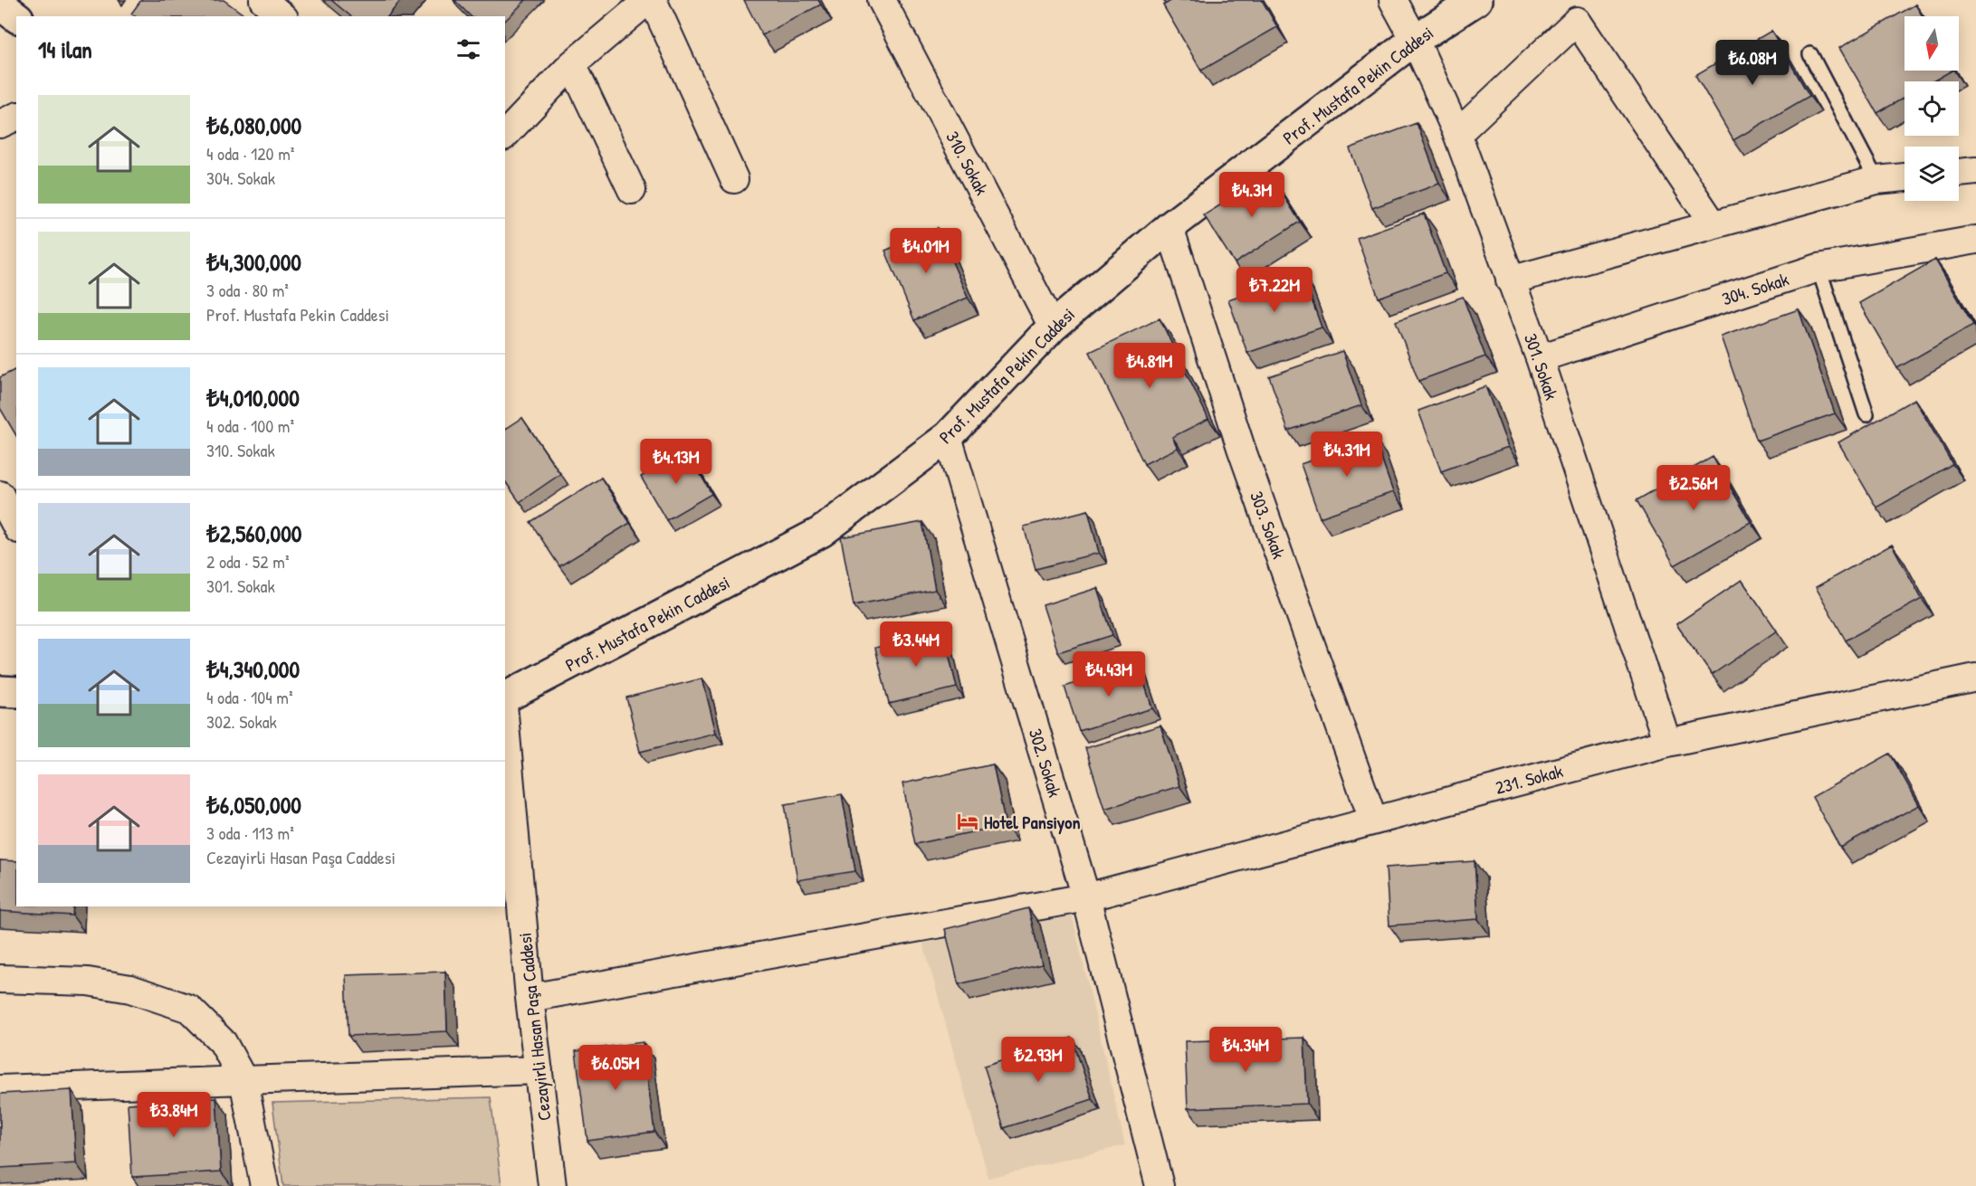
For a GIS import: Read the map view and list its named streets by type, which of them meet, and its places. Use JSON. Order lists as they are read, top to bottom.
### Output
{
  "streets": {
    "main road": ["Prof. Mustafa Pekin Caddesi"],
    "street": [
      "310. Sokak",
      "304. Sokak",
      "301. Sokak",
      "303. Sokak",
      "302. Sokak",
      "231. Sokak",
      "Cezayirli Hasan Paşa Caddesi"
    ]
  },
  "crossings": [
    ["Prof. Mustafa Pekin Caddesi", "310. Sokak"],
    ["Prof. Mustafa Pekin Caddesi", "301. Sokak"],
    ["Prof. Mustafa Pekin Caddesi", "303. Sokak"],
    ["Prof. Mustafa Pekin Caddesi", "302. Sokak"],
    ["304. Sokak", "301. Sokak"],
    ["301. Sokak", "231. Sokak"],
    ["303. Sokak", "231. Sokak"],
    ["302. Sokak", "231. Sokak"],
    ["231. Sokak", "Cezayirli Hasan Paşa Caddesi"]
  ],
  "places": {
    "hotel": ["Hotel Pansiyon"]
  },
  "north": "bottom",
  "page": {
    "heading": "14 ilan",
    "price": [
      "₺6.08M",
      "₺4.3M",
      "₺4.01M",
      "₺7.22M",
      "₺4.81M",
      "₺4.31M",
      "₺4.13M",
      "₺2.56M",
      "₺3.44M",
      "₺4.43M",
      "₺4.34M",
      "₺2.93M",
      "₺6.05M",
      "₺3.84M"
    ],
    "list": [
      {
        "name": "₺6,080,000",
        "note": "4 oda · 120 m² · 304. Sokak"
      },
      {
        "name": "₺4,300,000",
        "note": "3 oda · 80 m² · Prof. Mustafa Pekin Caddesi"
      },
      {
        "name": "₺4,010,000",
        "note": "4 oda · 100 m² · 310. Sokak"
      },
      {
        "name": "₺2,560,000",
        "note": "2 oda · 52 m² · 301. Sokak"
      },
      {
        "name": "₺4,340,000",
        "note": "4 oda · 104 m² · 302. Sokak"
      },
      {
        "name": "₺6,050,000",
        "note": "3 oda · 113 m² · Cezayirli Hasan Paşa Caddesi"
      }
    ]
  }
}
